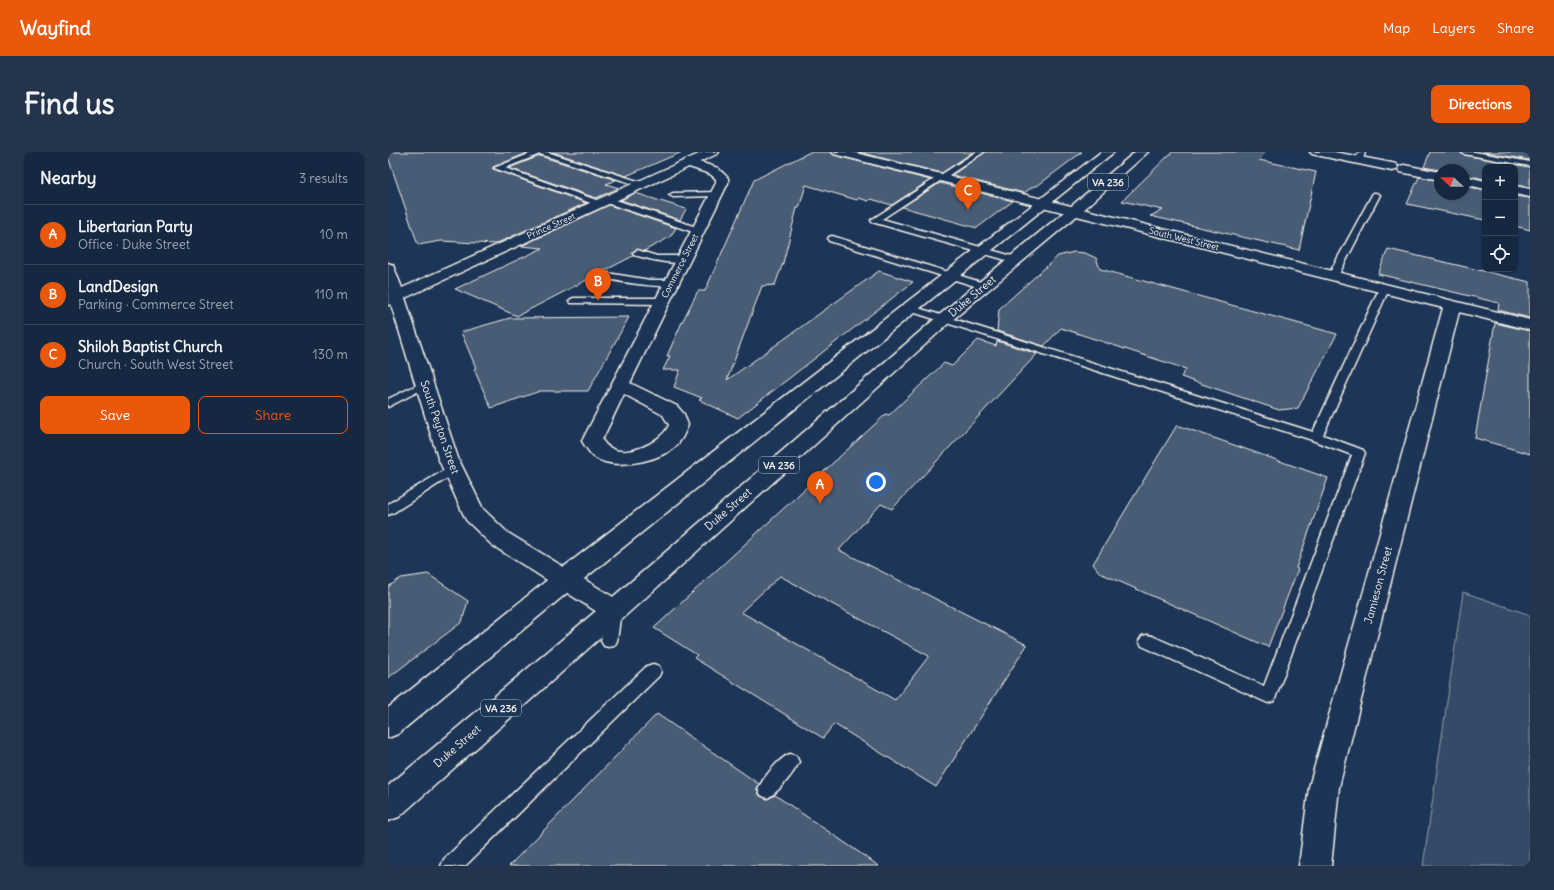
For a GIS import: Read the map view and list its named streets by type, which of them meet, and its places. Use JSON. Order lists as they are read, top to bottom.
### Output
{
  "streets": {
    "street": [
      "VA 236",
      "Prince Street",
      "South West Street",
      "Commerce Street",
      "Duke Street",
      "South Peyton Street",
      "Jamieson Street"
    ]
  },
  "crossings": [
    ["VA 236", "South West Street"],
    ["VA 236", "South Peyton Street"],
    ["Prince Street", "Commerce Street"],
    ["Prince Street", "South Peyton Street"],
    ["South West Street", "Duke Street"],
    ["South West Street", "Jamieson Street"],
    ["Duke Street", "South Peyton Street"]
  ],
  "north": "left",
  "page": {
    "header": "Wayfind",
    "nav": ["Map", "Layers", "Share"],
    "buttons": [
      "Directions",
      ["Save", "Share"]
    ],
    "title": "Find us",
    "heading": ["Nearby", "3 results"],
    "map_buttons": ["+", "−"],
    "pins": ["C", "B", "A"],
    "list": [
      {
        "mark": "A",
        "name": "Libertarian Party",
        "note": "Office · Duke Street",
        "value": "10 m"
      },
      {
        "mark": "B",
        "name": "LandDesign",
        "note": "Parking · Commerce Street",
        "value": "110 m"
      },
      {
        "mark": "C",
        "name": "Shiloh Baptist Church",
        "note": "Church · South West Street",
        "value": "130 m"
      }
    ]
  }
}
